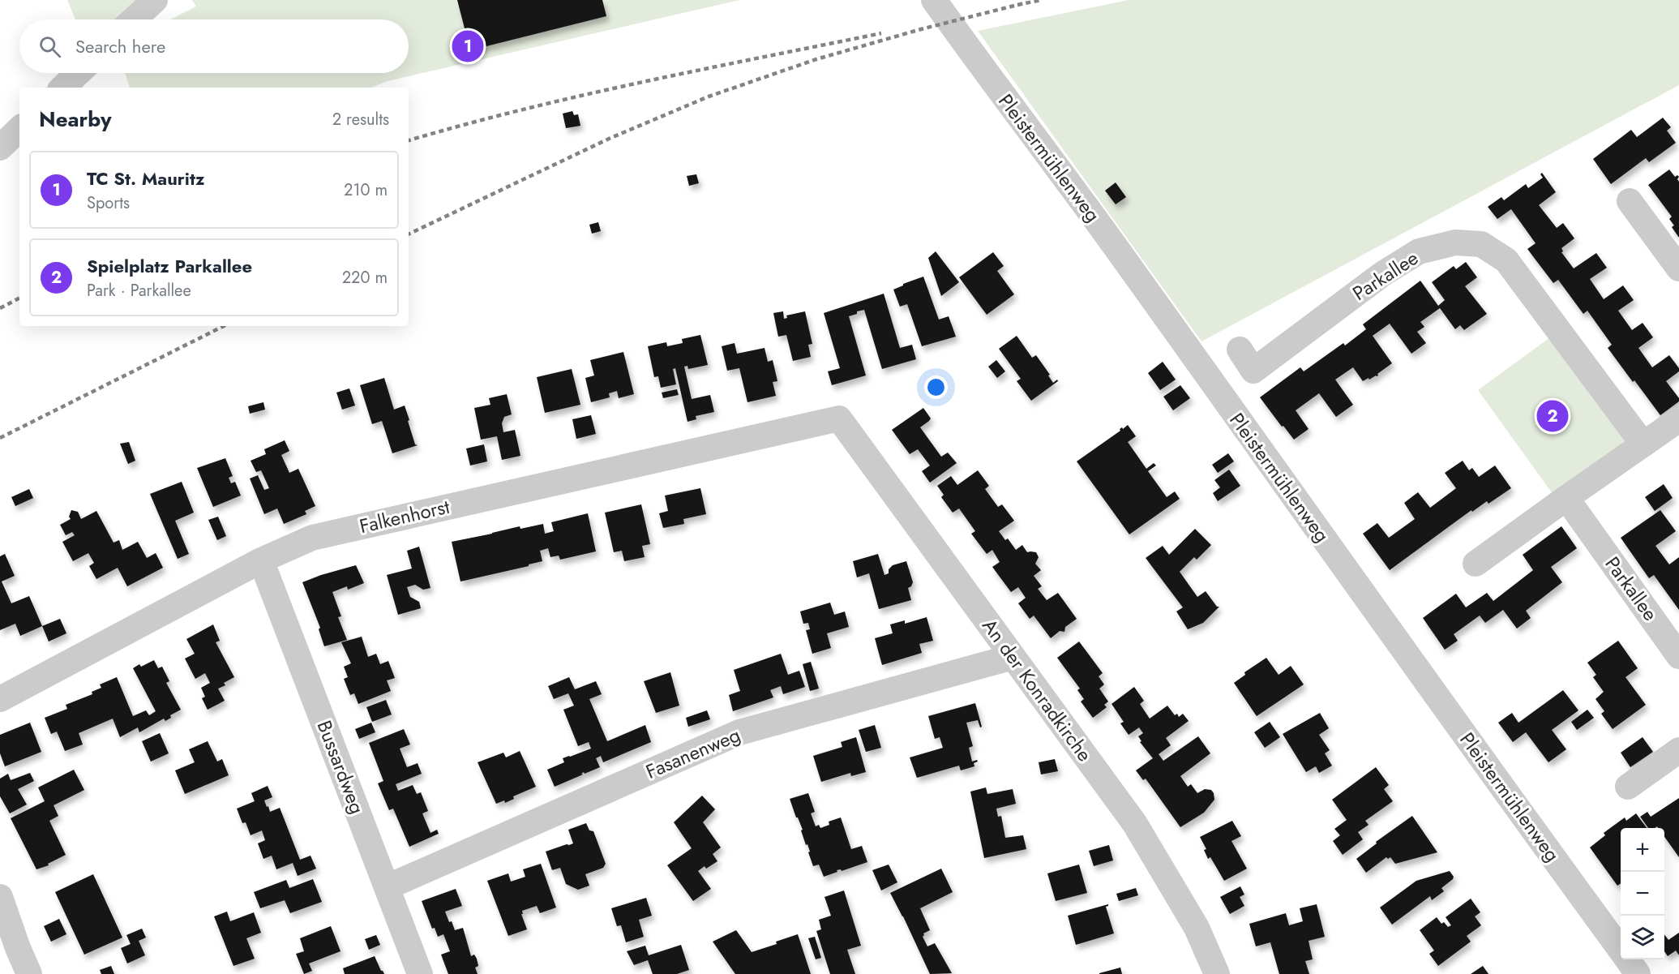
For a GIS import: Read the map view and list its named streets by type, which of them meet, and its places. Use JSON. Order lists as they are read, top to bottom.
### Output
{
  "streets": {
    "street": [
      "Pleistermühlenweg",
      "Parkallee",
      "Falkenhorst",
      "An der Konradkirche",
      "Fasanenweg",
      "Bussardweg"
    ]
  },
  "crossings": [
    ["Falkenhorst", "An der Konradkirche"],
    ["Falkenhorst", "Bussardweg"],
    ["An der Konradkirche", "Fasanenweg"],
    ["Fasanenweg", "Bussardweg"]
  ],
  "page": {
    "search": "Search here",
    "pins": ["1", "2"],
    "heading": ["Nearby", "2 results"],
    "list": [
      {
        "mark": "1",
        "name": "TC St. Mauritz",
        "note": "Sports",
        "value": "210 m"
      },
      {
        "mark": "2",
        "name": "Spielplatz Parkallee",
        "note": "Park · Parkallee",
        "value": "220 m"
      }
    ],
    "map_buttons": ["+", "−"]
  }
}
